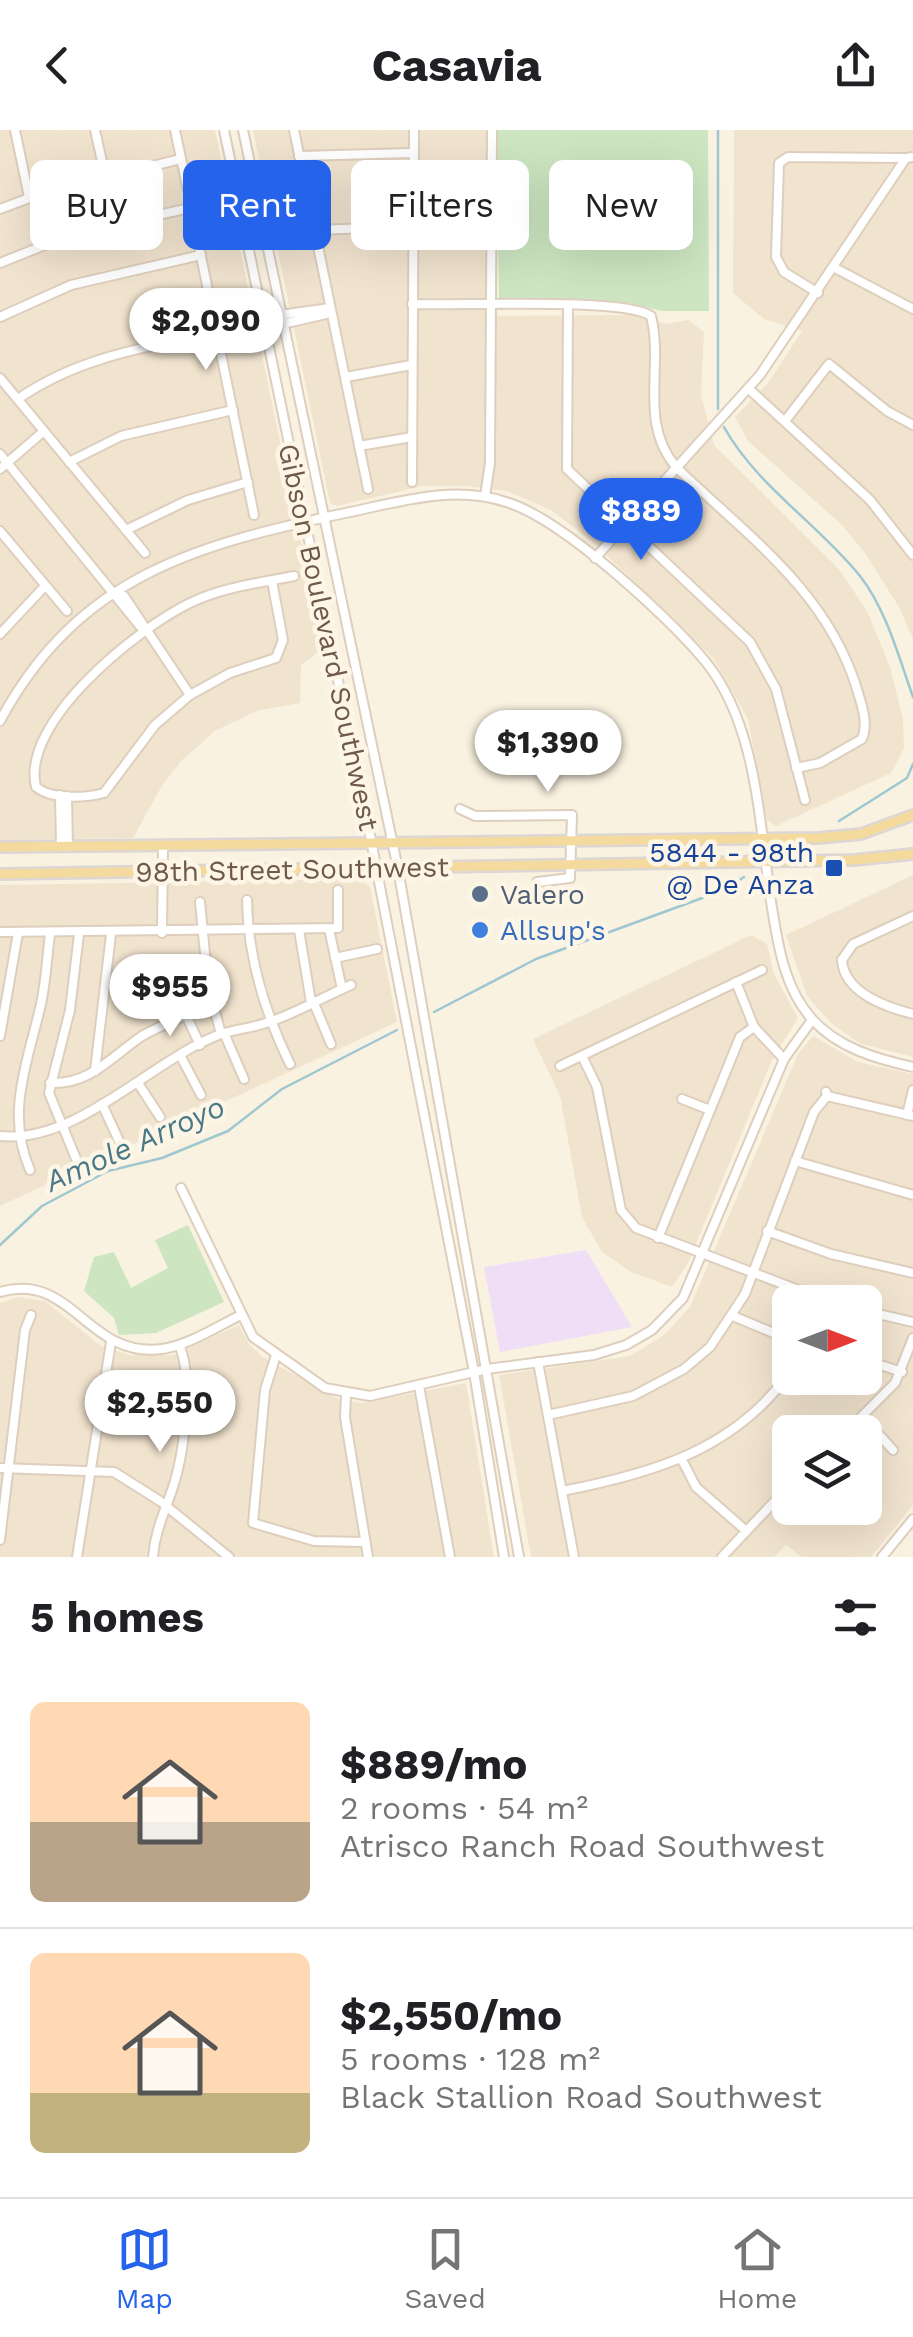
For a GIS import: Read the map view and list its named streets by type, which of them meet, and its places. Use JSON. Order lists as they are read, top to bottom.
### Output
{
  "streets": {
    "main road": ["98th Street Southwest"],
    "street": ["Gibson Boulevard Southwest"]
  },
  "crossings": [
    ["Gibson Boulevard Southwest", "98th Street Southwest"]
  ],
  "water": ["Amole Arroyo"],
  "places": {
    "transit": ["5844 - 98th @ De Anza"],
    "other": ["Valero", "Allsup's"]
  },
  "north": "right",
  "page": {
    "header": "Casavia",
    "chip": [
      "Buy",
      "Rent",
      "Filters",
      "New"
    ],
    "price": [
      "$2,090",
      "$889",
      "$1,390",
      "$955",
      "$2,550"
    ],
    "heading": "5 homes",
    "list": [
      {
        "name": "$889/mo",
        "note": "2 rooms · 54 m² · Atrisco Ranch Road Southwest"
      },
      {
        "name": "$2,550/mo",
        "note": "5 rooms · 128 m² · Black Stallion Road Southwest"
      }
    ],
    "tabs": ["Map", "Saved", "Home"]
  }
}
